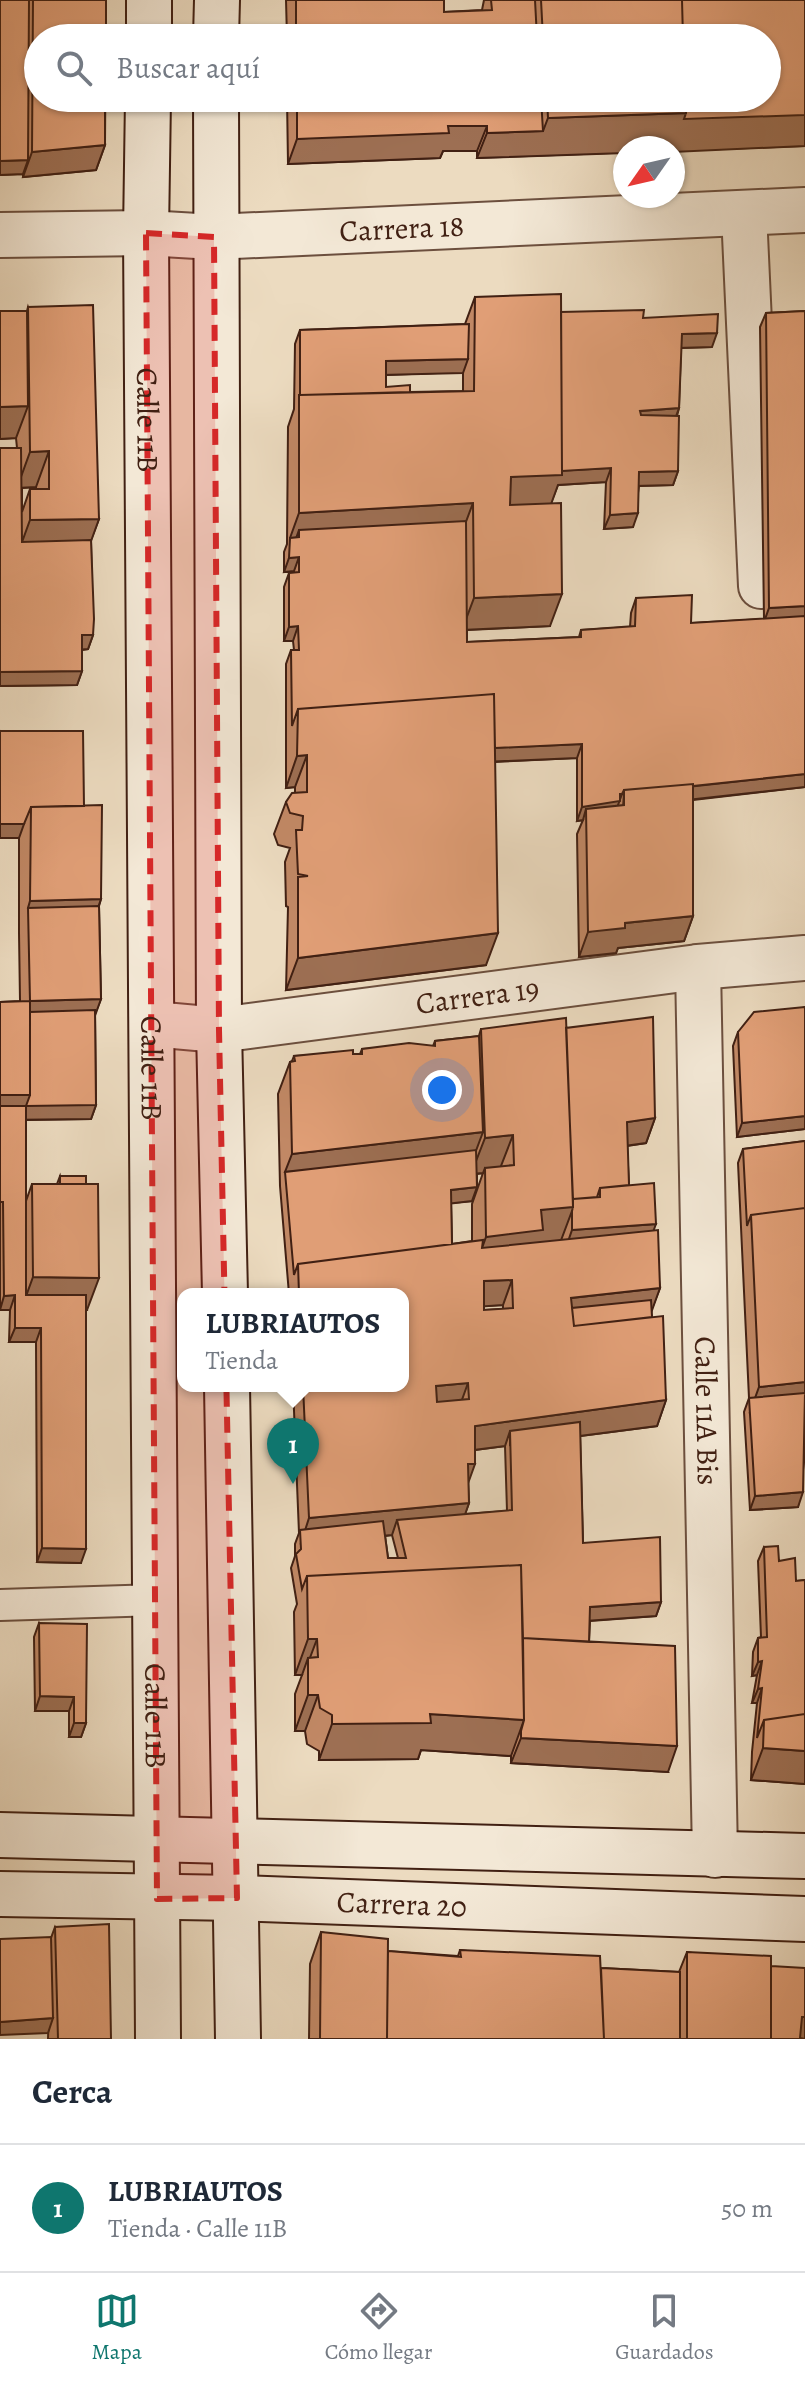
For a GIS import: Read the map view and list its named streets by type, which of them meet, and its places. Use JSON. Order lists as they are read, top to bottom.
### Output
{
  "streets": {
    "street": [
      "Carrera 18",
      "Calle 11B",
      "Carrera 19",
      "Calle 11A Bis",
      "Carrera 20"
    ]
  },
  "crossings": [
    ["Carrera 18", "Calle 11B"],
    ["Calle 11B", "Carrera 19"],
    ["Calle 11B", "Carrera 20"],
    ["Carrera 19", "Calle 11A Bis"],
    ["Calle 11A Bis", "Carrera 20"]
  ],
  "north": "bottom left",
  "page": {
    "search": "Buscar aquí",
    "popup": ["LUBRIAUTOS", "Tienda"],
    "pins": "1",
    "heading": "Cerca",
    "list": [
      {
        "mark": "1",
        "name": "LUBRIAUTOS",
        "note": "Tienda · Calle 11B",
        "value": "50 m"
      }
    ],
    "nav": ["Mapa", "Cómo llegar", "Guardados"]
  }
}
